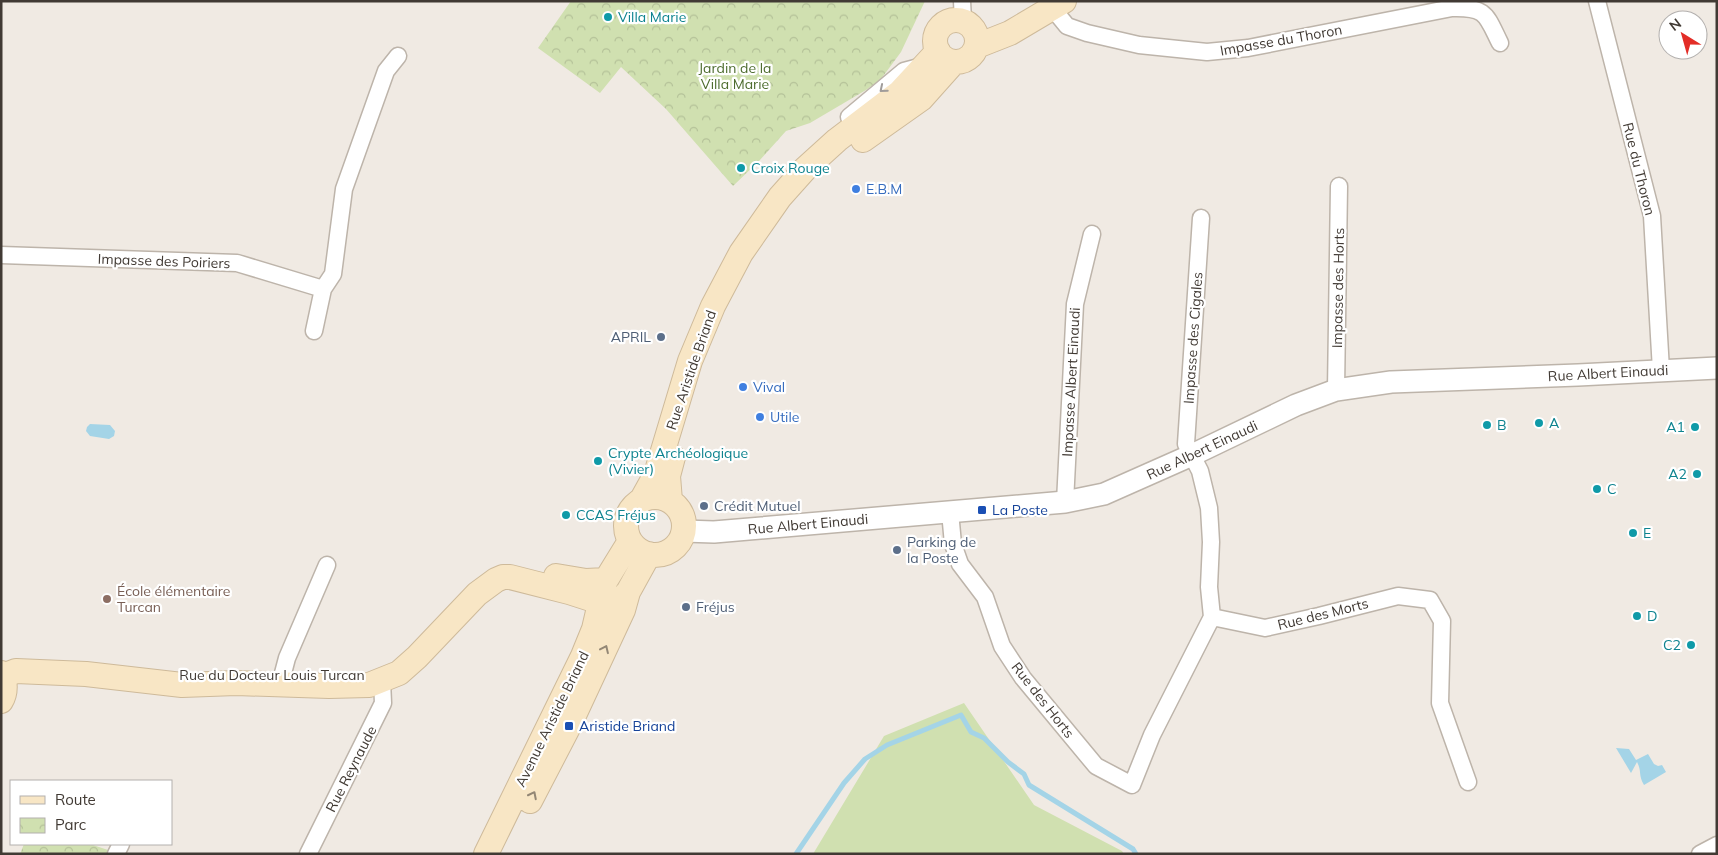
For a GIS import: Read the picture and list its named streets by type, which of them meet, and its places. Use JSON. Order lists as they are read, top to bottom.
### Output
{
  "streets": {
    "main road": ["Rue Aristide Briand", "Rue du Docteur Louis Turcan", "Avenue Aristide Briand"],
    "street": [
      "Impasse du Thoron",
      "Rue du Thoron",
      "Impasse des Poiriers",
      "Impasse des Horts",
      "Impasse des Cigales",
      "Rue Albert Einaudi",
      "Impasse Albert Einaudi",
      "Rue des Morts",
      "Rue des Horts",
      "Rue Reynaude"
    ]
  },
  "crossings": [
    ["Rue du Thoron", "Rue Albert Einaudi"],
    ["Impasse des Horts", "Rue Albert Einaudi"],
    ["Impasse des Cigales", "Rue Albert Einaudi"],
    ["Impasse des Cigales", "Rue des Morts"],
    ["Impasse des Cigales", "Rue des Horts"],
    ["Rue Aristide Briand", "Rue Albert Einaudi"],
    ["Rue Albert Einaudi", "Impasse Albert Einaudi"],
    ["Rue Albert Einaudi", "Rue des Horts"],
    ["Rue des Morts", "Rue des Horts"],
    ["Rue du Docteur Louis Turcan", "Avenue Aristide Briand"],
    ["Rue du Docteur Louis Turcan", "Rue Reynaude"]
  ],
  "parks": ["Jardin de la Villa Marie"],
  "places": {
    "other": [
      "Villa Marie",
      "Croix Rouge",
      "E.B.M",
      "APRIL",
      "Vival",
      "Utile",
      "A",
      "B",
      "A1",
      "Crypte Archéologique (Vivier)",
      "A2",
      "C",
      "Crédit Mutuel",
      "CCAS Fréjus",
      "E",
      "Parking de la Poste",
      "École élémentaire Turcan",
      "Fréjus",
      "D",
      "C2"
    ],
    "transit": ["La Poste", "Aristide Briand"]
  },
  "legend": ["Route", "Parc"],
  "north": "top left"
}
